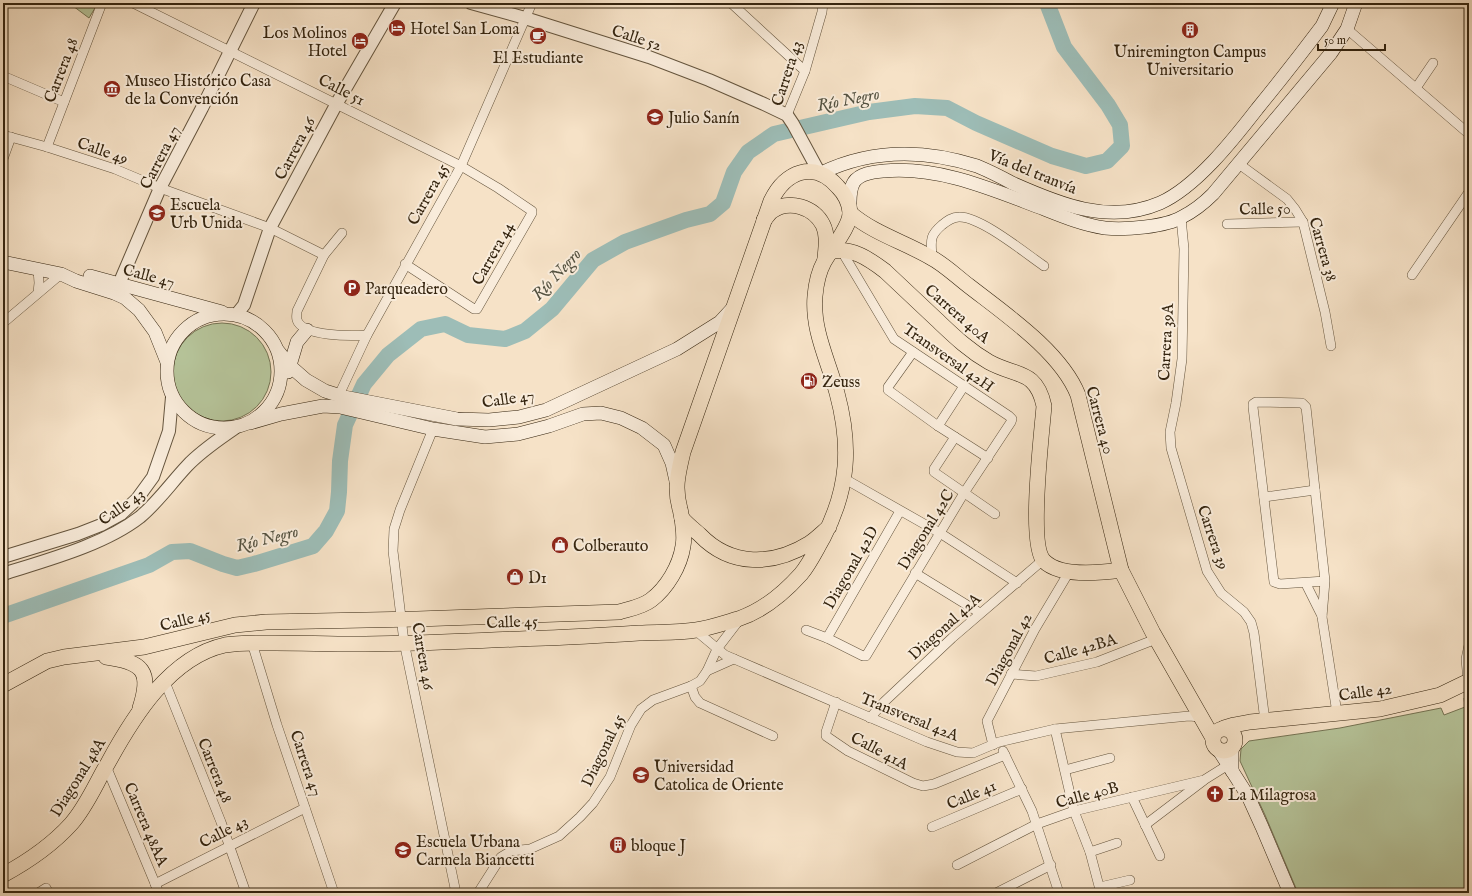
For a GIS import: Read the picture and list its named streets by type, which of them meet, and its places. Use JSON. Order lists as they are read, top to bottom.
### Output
{
  "streets": {
    "main road": [
      "Vía del tranvía",
      "Calle 47",
      "Carrera 40A",
      "Carrera 40",
      "Calle 45",
      "Calle 42",
      "Diagonal 48A"
    ],
    "street": [
      "Calle 52",
      "Carrera 48",
      "Carrera 43",
      "Calle 51",
      "Carrera 46",
      "Calle 49",
      "Carrera 47",
      "Carrera 45",
      "Calle 50",
      "Carrera 38",
      "Carrera 44",
      "Carrera 39A",
      "Transversal 42H",
      "Calle 43",
      "Diagonal 42C",
      "Carrera 39",
      "Diagonal 42D",
      "Diagonal 42A",
      "Calle 42BA",
      "Diagonal 42",
      "Transversal 42A",
      "Diagonal 45",
      "Calle 41A",
      "Calle 41",
      "Calle 40B",
      "Carrera 48AA"
    ]
  },
  "crossings": [
    ["Calle 52", "Carrera 43"],
    ["Calle 52", "Carrera 45"],
    ["Carrera 48", "Calle 49"],
    ["Carrera 48", "Calle 43"],
    ["Carrera 48", "Calle 45"],
    ["Carrera 48", "Diagonal 48A"],
    ["Carrera 43", "Vía del tranvía"],
    ["Calle 51", "Carrera 46"],
    ["Calle 51", "Carrera 47"],
    ["Calle 51", "Carrera 45"],
    ["Calle 51", "Carrera 44"],
    ["Carrera 46", "Calle 49"],
    ["Carrera 46", "Calle 47"],
    ["Carrera 46", "Calle 43"],
    ["Carrera 46", "Calle 45"],
    ["Calle 49", "Carrera 47"],
    ["Carrera 47", "Calle 47"],
    ["Carrera 47", "Calle 43"],
    ["Carrera 47", "Calle 45"],
    ["Vía del tranvía", "Carrera 38"],
    ["Vía del tranvía", "Carrera 39A"],
    ["Vía del tranvía", "Carrera 40"],
    ["Carrera 45", "Carrera 44"],
    ["Carrera 45", "Calle 47"],
    ["Calle 50", "Carrera 38"],
    ["Calle 47", "Calle 43"],
    ["Calle 47", "Calle 45"],
    ["Carrera 40A", "Transversal 42H"],
    ["Carrera 40A", "Calle 45"],
    ["Carrera 40A", "Diagonal 42A"],
    ["Carrera 39A", "Carrera 39"],
    ["Transversal 42H", "Diagonal 42C"],
    ["Transversal 42H", "Calle 45"],
    ["Carrera 40", "Calle 42BA"],
    ["Carrera 40", "Transversal 42A"],
    ["Calle 43", "Carrera 48AA"],
    ["Diagonal 42C", "Diagonal 42D"],
    ["Carrera 39", "Calle 42"],
    ["Calle 45", "Transversal 42A"],
    ["Calle 45", "Diagonal 45"],
    ["Calle 45", "Diagonal 48A"],
    ["Diagonal 42A", "Transversal 42A"],
    ["Calle 42BA", "Diagonal 42"],
    ["Diagonal 42", "Transversal 42A"],
    ["Diagonal 42", "Calle 41A"],
    ["Diagonal 42", "Calle 41"],
    ["Diagonal 42", "Calle 40B"],
    ["Transversal 42A", "Diagonal 45"],
    ["Transversal 42A", "Calle 41A"],
    ["Diagonal 48A", "Carrera 48AA"]
  ],
  "water": ["Río Negro"],
  "places": {
    "hotel": ["Hotel San Loma", "Los Molinos Hotel"],
    "building": ["Uniremington Campus Universitario", "bloque J"],
    "cafe": ["El Estudiante"],
    "museum": ["Museo Histórico Casa de la Convención"],
    "school or university": [
      "Julio Sanín",
      "Escuela Urb Unida",
      "Universidad Catolica de Oriente",
      "Escuela Urbana Carmela Biancetti"
    ],
    "parking": ["Parqueadero"],
    "fuel station": ["Zeuss"],
    "shop": ["Colberauto", "D1"],
    "church": ["La Milagrosa"]
  },
  "scale_bar": "50 m"
}
